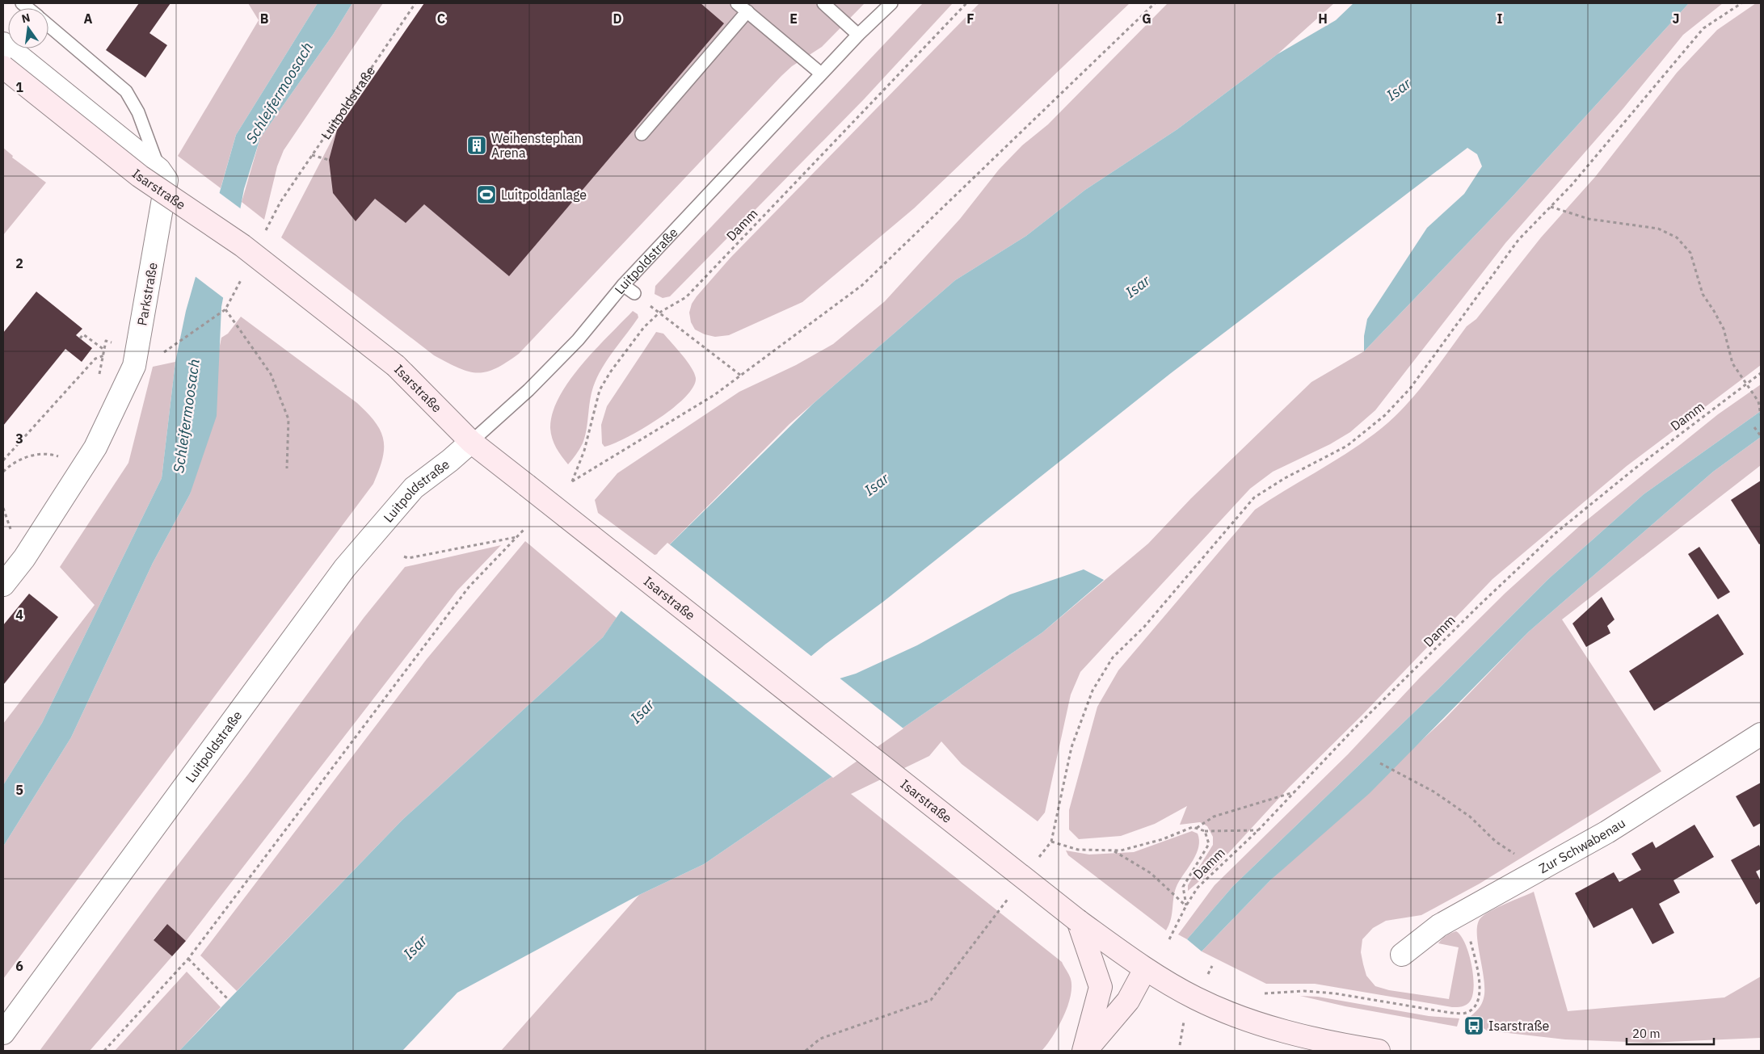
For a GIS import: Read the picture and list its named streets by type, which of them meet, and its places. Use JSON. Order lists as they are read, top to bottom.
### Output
{
  "streets": {
    "main road": ["Isarstraße"],
    "street": ["Luitpoldstraße", "Parkstraße", "Zur Schwabenau"],
    "path": ["Damm"]
  },
  "crossings": [
    ["Luitpoldstraße", "Isarstraße"]
  ],
  "water": ["Isar", "Schleifermoosach"],
  "places": {
    "building": ["Weihenstephan Arena"],
    "sports": ["Luitpoldanlage"],
    "bus stop": ["Isarstraße"]
  },
  "scale_bar": "20 m",
  "north": "top",
  "grid": {
    "columns": [
      "A",
      "B",
      "C",
      "D",
      "E",
      "F",
      "G",
      "H",
      "I",
      "J"
    ],
    "rows": [
      "1",
      "2",
      "3",
      "4",
      "5",
      "6"
    ]
  }
}
